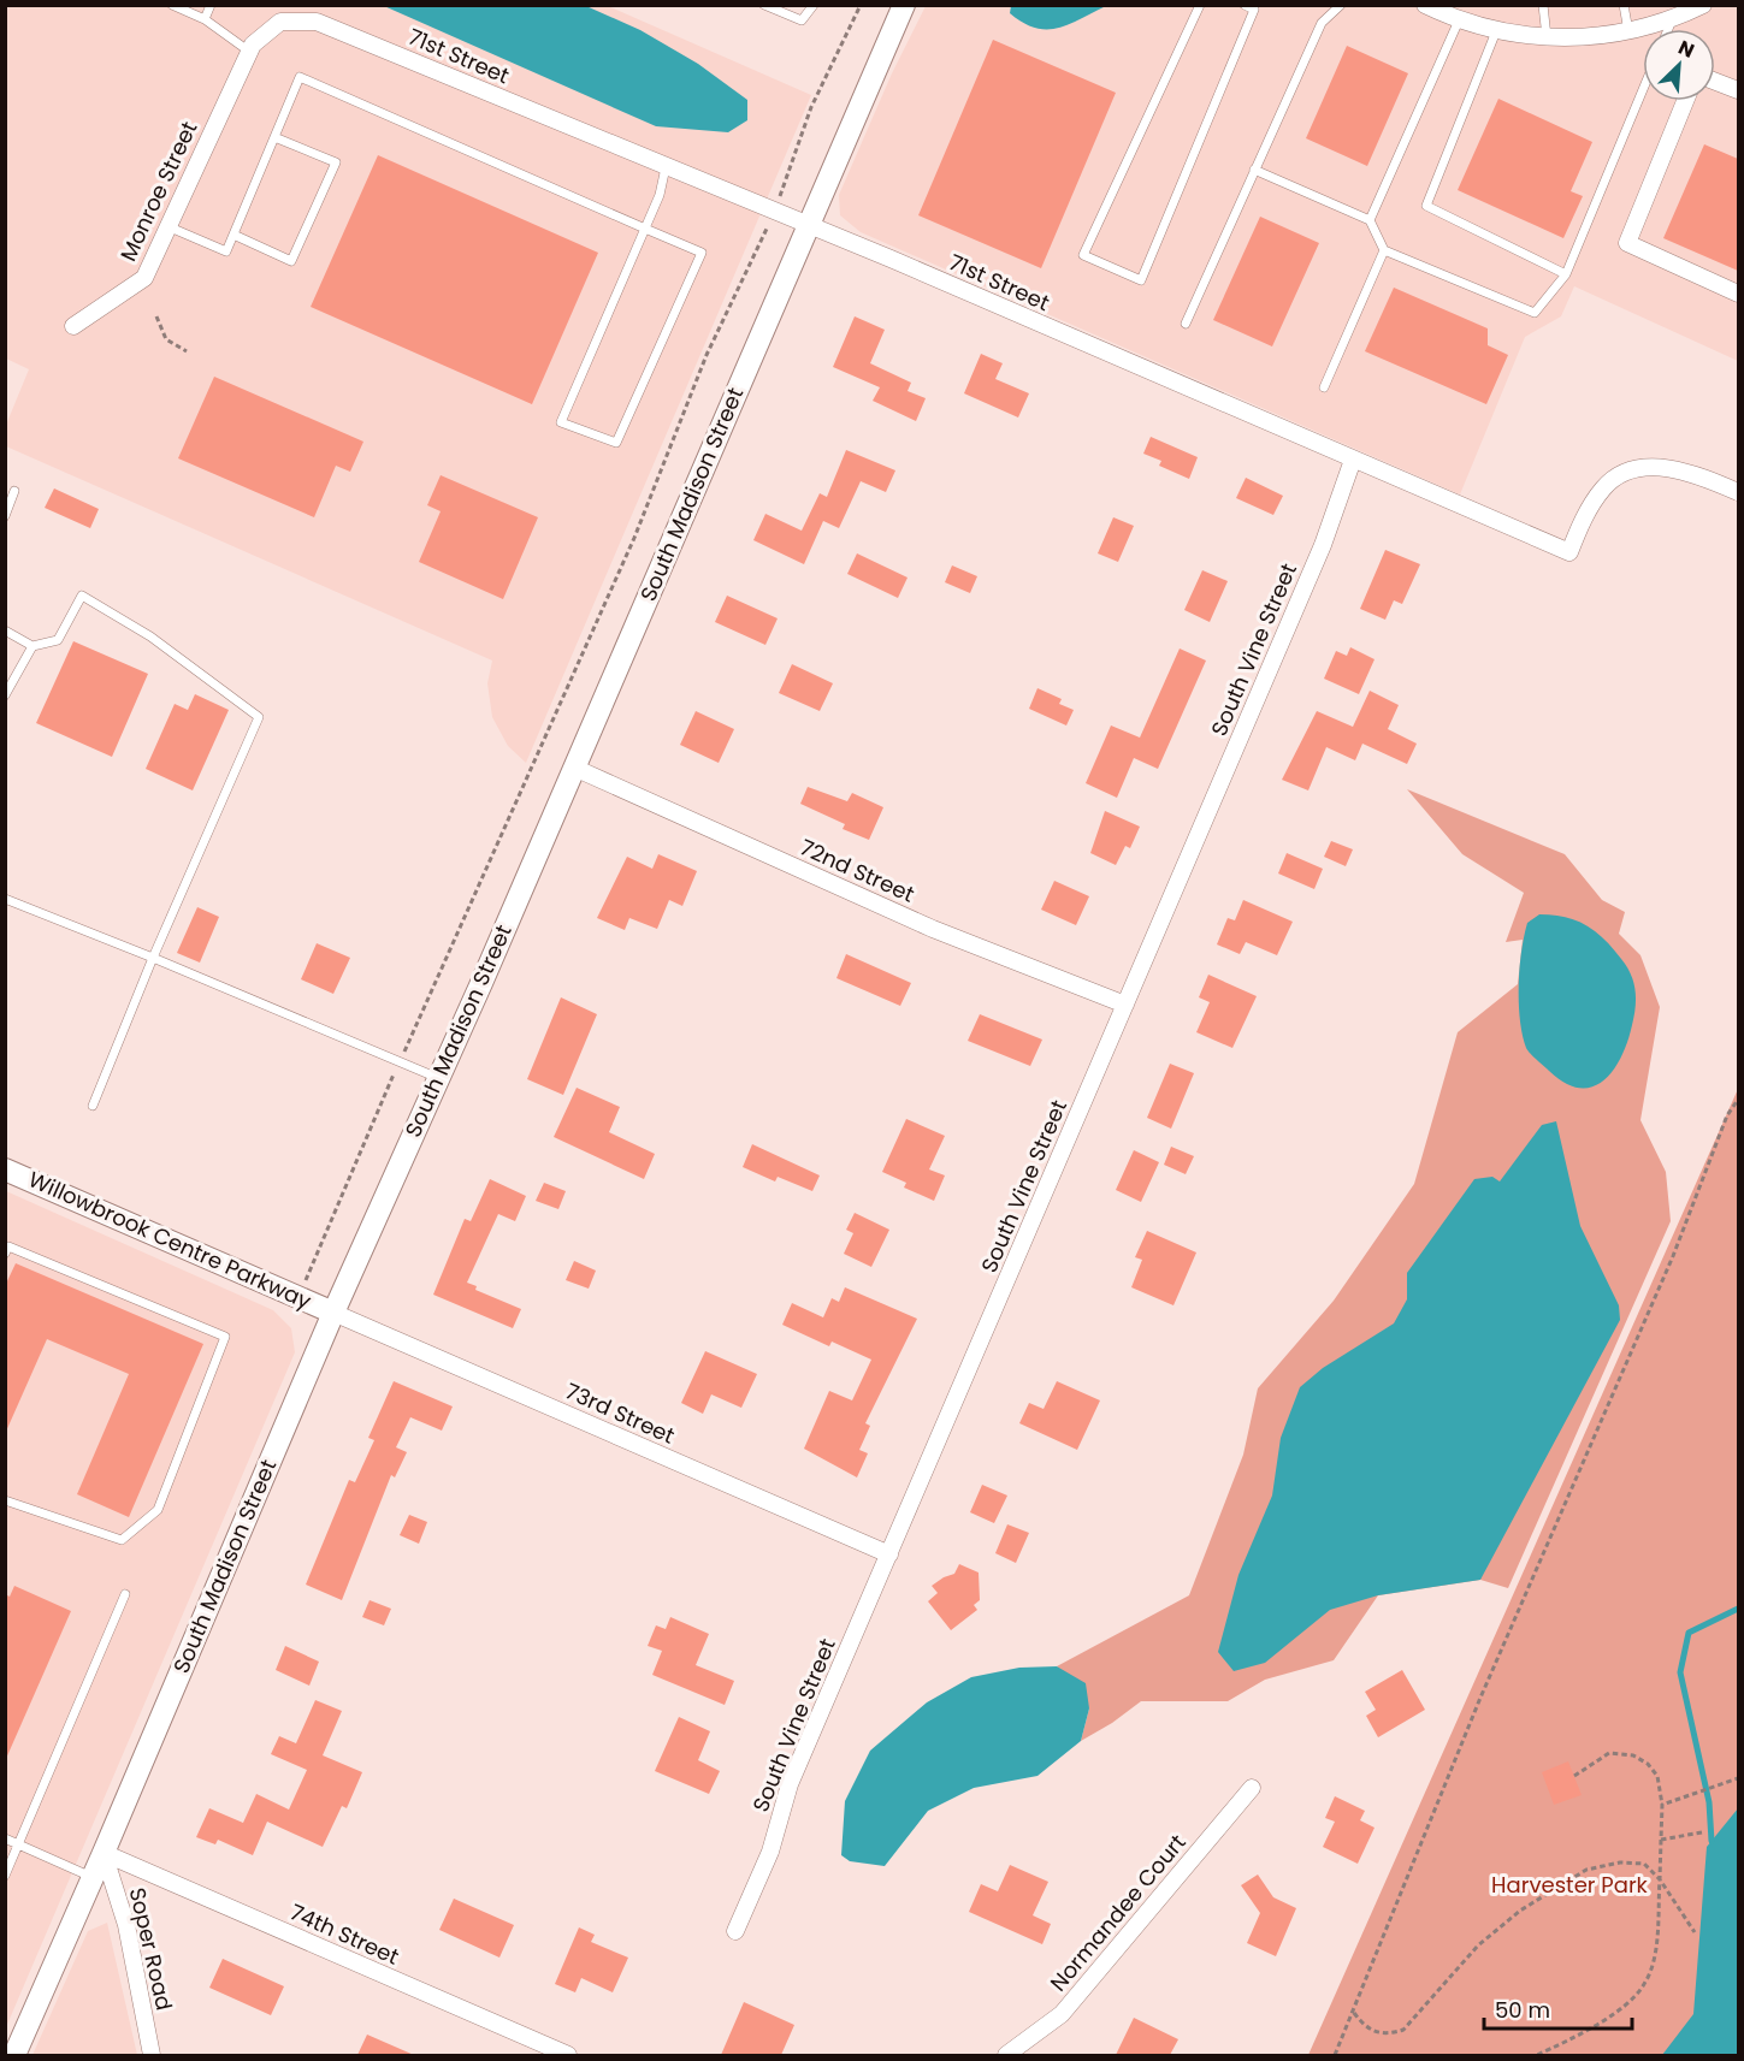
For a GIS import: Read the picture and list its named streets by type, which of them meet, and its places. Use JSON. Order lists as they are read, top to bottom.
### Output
{
  "streets": {
    "street": [
      "71st Street",
      "Monroe Street",
      "South Madison Street",
      "South Vine Street",
      "72nd Street",
      "Willowbrook Centre Parkway",
      "73rd Street",
      "Normandee Court",
      "74th Street",
      "Soper Road"
    ]
  },
  "crossings": [
    ["71st Street", "Monroe Street"],
    ["71st Street", "South Madison Street"],
    ["71st Street", "South Vine Street"],
    ["South Madison Street", "72nd Street"],
    ["South Madison Street", "Willowbrook Centre Parkway"],
    ["South Madison Street", "73rd Street"],
    ["South Madison Street", "74th Street"],
    ["South Madison Street", "Soper Road"],
    ["South Vine Street", "72nd Street"],
    ["South Vine Street", "73rd Street"],
    ["Willowbrook Centre Parkway", "73rd Street"],
    ["74th Street", "Soper Road"]
  ],
  "parks": ["Harvester Park"],
  "scale_bar": "50 m",
  "north": "top right"
}
